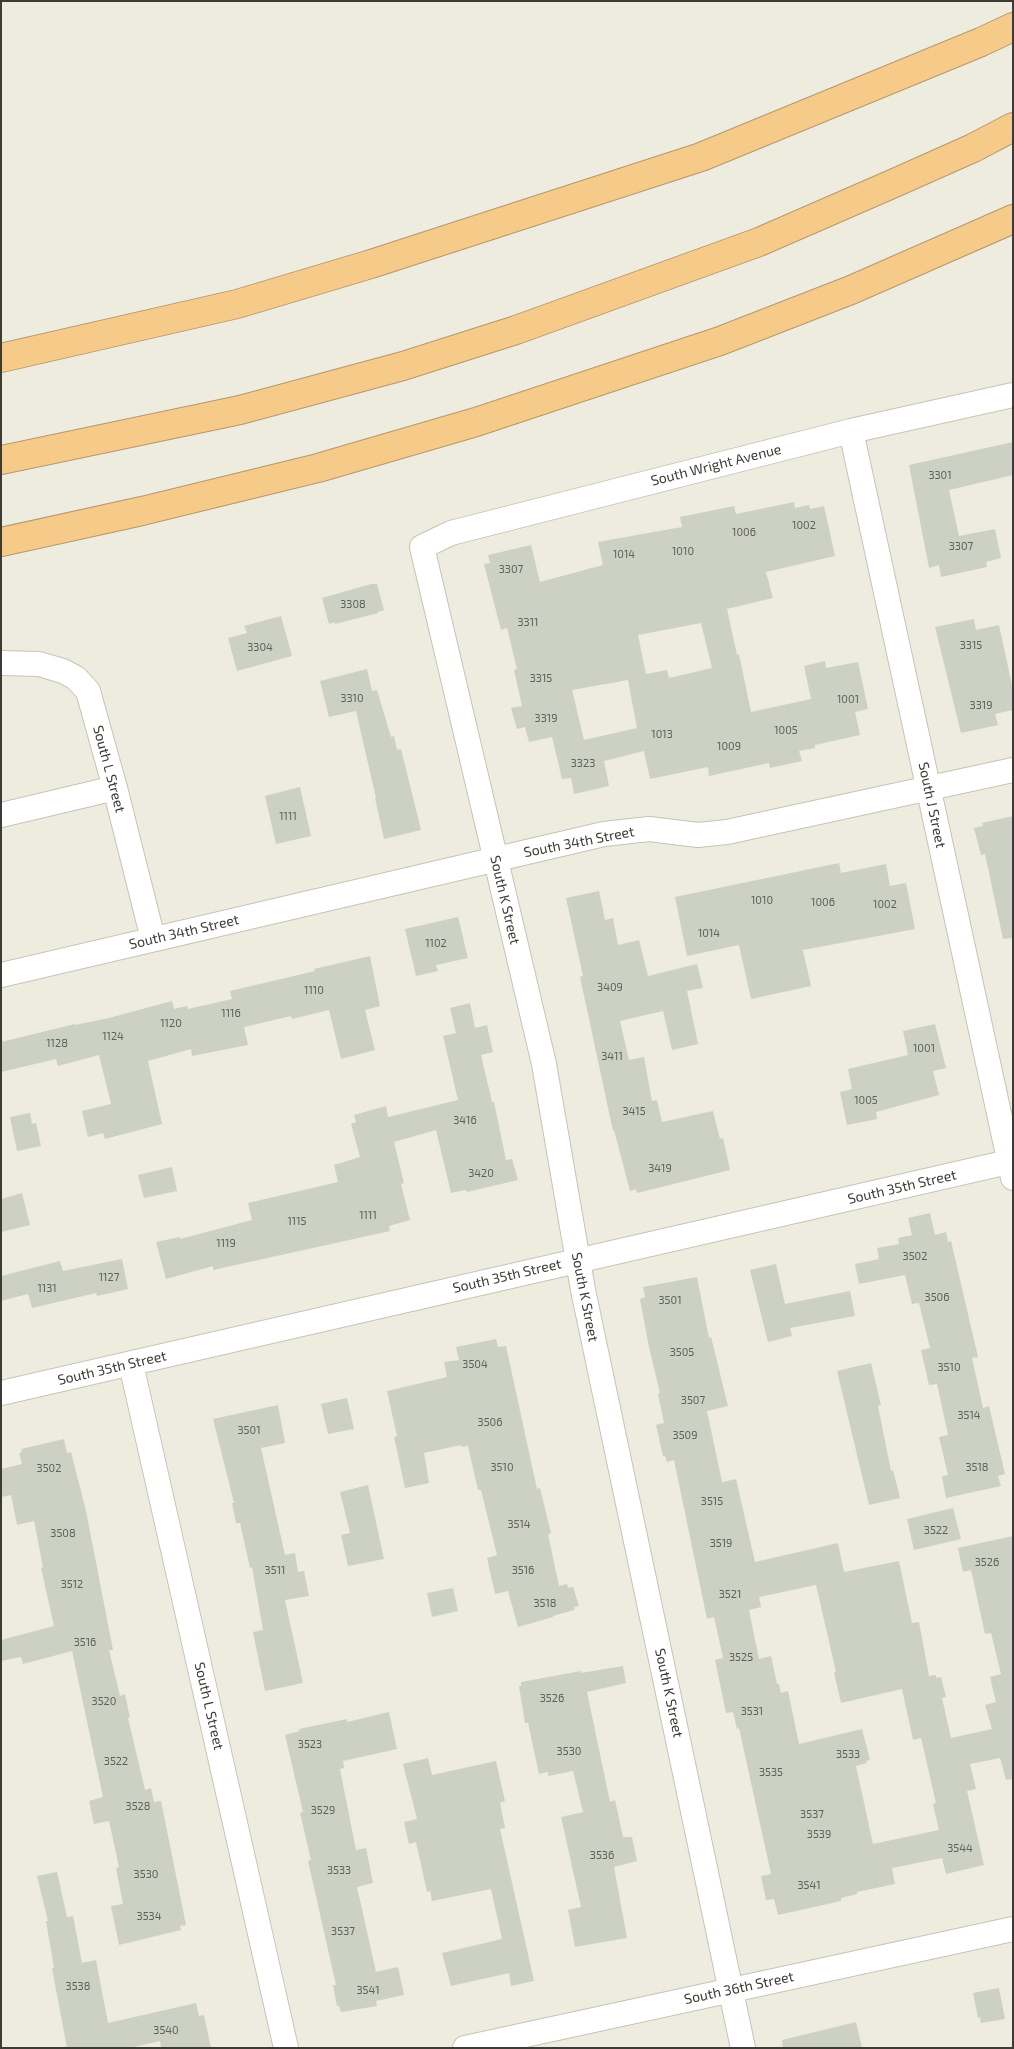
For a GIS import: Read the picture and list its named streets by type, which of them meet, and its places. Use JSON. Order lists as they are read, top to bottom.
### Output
{
  "streets": {
    "street": [
      "South Wright Avenue",
      "South L Street",
      "South J Street",
      "South 34th Street",
      "South K Street",
      "South 35th Street",
      "South 36th Street"
    ]
  },
  "crossings": [
    ["South Wright Avenue", "South J Street"],
    ["South Wright Avenue", "South K Street"],
    ["South L Street", "South 34th Street"],
    ["South L Street", "South 35th Street"],
    ["South J Street", "South 34th Street"],
    ["South J Street", "South 35th Street"],
    ["South 34th Street", "South K Street"],
    ["South K Street", "South 35th Street"],
    ["South K Street", "South 36th Street"]
  ],
  "house_numbers": [
    "3301",
    "1002",
    "1006",
    "3307",
    "1010",
    "1014",
    "3307",
    "3308",
    "3311",
    "3315",
    "3304",
    "3315",
    "3310",
    "1001",
    "3319",
    "3319",
    "1005",
    "1013",
    "1009",
    "3323",
    "1111",
    "1010",
    "1006",
    "1002",
    "1014",
    "1102",
    "3409",
    "1110",
    "1116",
    "1120",
    "1124",
    "1128",
    "1001",
    "3411",
    "1005",
    "3415",
    "3416",
    "3419",
    "3420",
    "1111",
    "1115",
    "1119",
    "3502",
    "1127",
    "1131",
    "3506",
    "3501",
    "3505",
    "3504",
    "3510",
    "3507",
    "3514",
    "3506",
    "3501",
    "3509",
    "3510",
    "3518",
    "3502",
    "3515",
    "3514",
    "3522",
    "3508",
    "3519",
    "3526",
    "3511",
    "3516",
    "3512",
    "3521",
    "3518",
    "3516",
    "3525",
    "3526",
    "3520",
    "3531",
    "3523",
    "3530",
    "3533",
    "3522",
    "3535",
    "3528",
    "3529",
    "3537",
    "3539",
    "3544",
    "3536",
    "3533",
    "3530",
    "3541",
    "3534",
    "3537",
    "3538",
    "3541",
    "3540"
  ]
}
